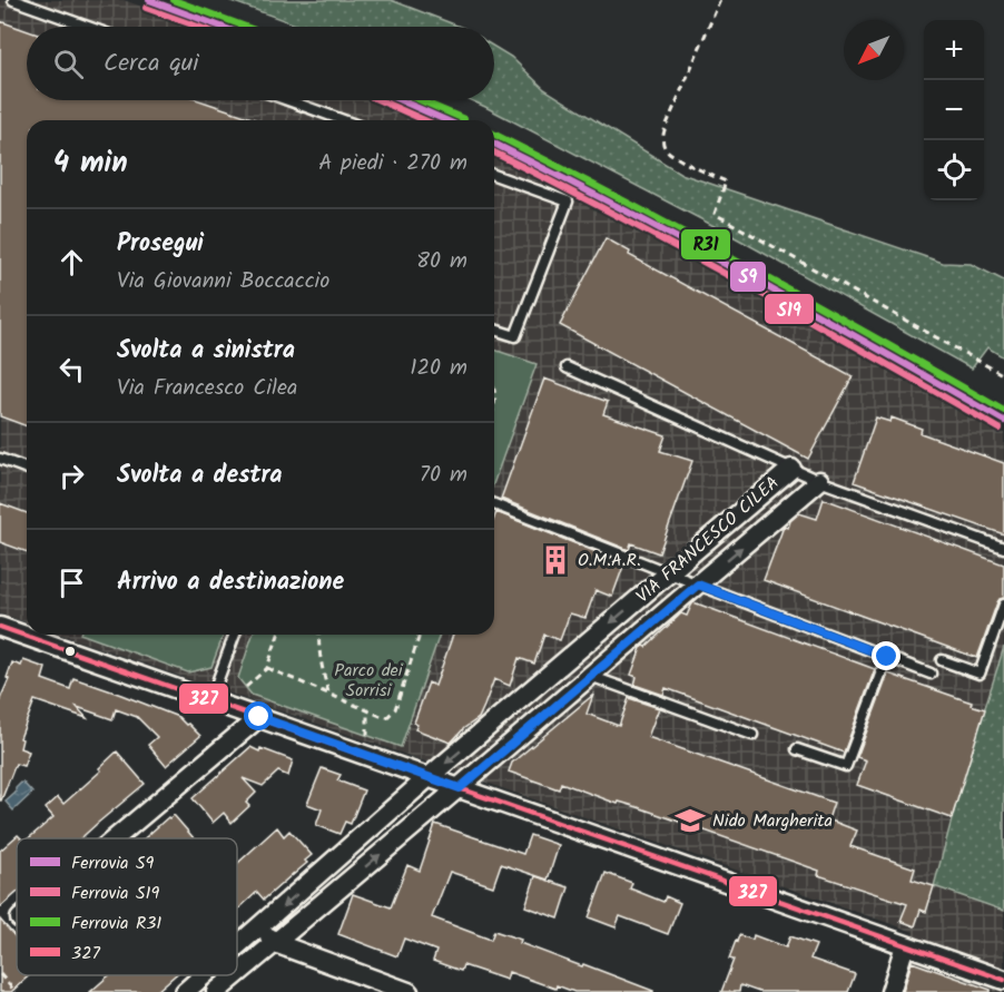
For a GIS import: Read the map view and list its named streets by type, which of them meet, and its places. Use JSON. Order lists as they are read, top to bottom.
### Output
{
  "streets": {
    "street": ["VIA FRANCESCO CILEA"]
  },
  "parks": ["Parco dei Sorrisi"],
  "places": {
    "building": ["O.M.A.R."],
    "school or university": ["Nido Margherita"]
  },
  "lines": [
    "rail line S9",
    "rail line R31",
    "rail line S19",
    "transit line 327"
  ],
  "legend": [
    "Ferrovia S9",
    "Ferrovia S19",
    "Ferrovia R31",
    "327"
  ],
  "north": "bottom left",
  "page": {
    "map_buttons": ["+", "−"],
    "search": "Cerca qui",
    "heading": ["4 min", "A piedi · 270 m"],
    "list": [
      ["Prosegui", "Via Giovanni Boccaccio", "80 m"],
      ["Svolta a sinistra", "Via Francesco Cilea", "120 m"],
      ["Svolta a destra", "70 m"],
      "Arrivo a destinazione"
    ]
  }
}
